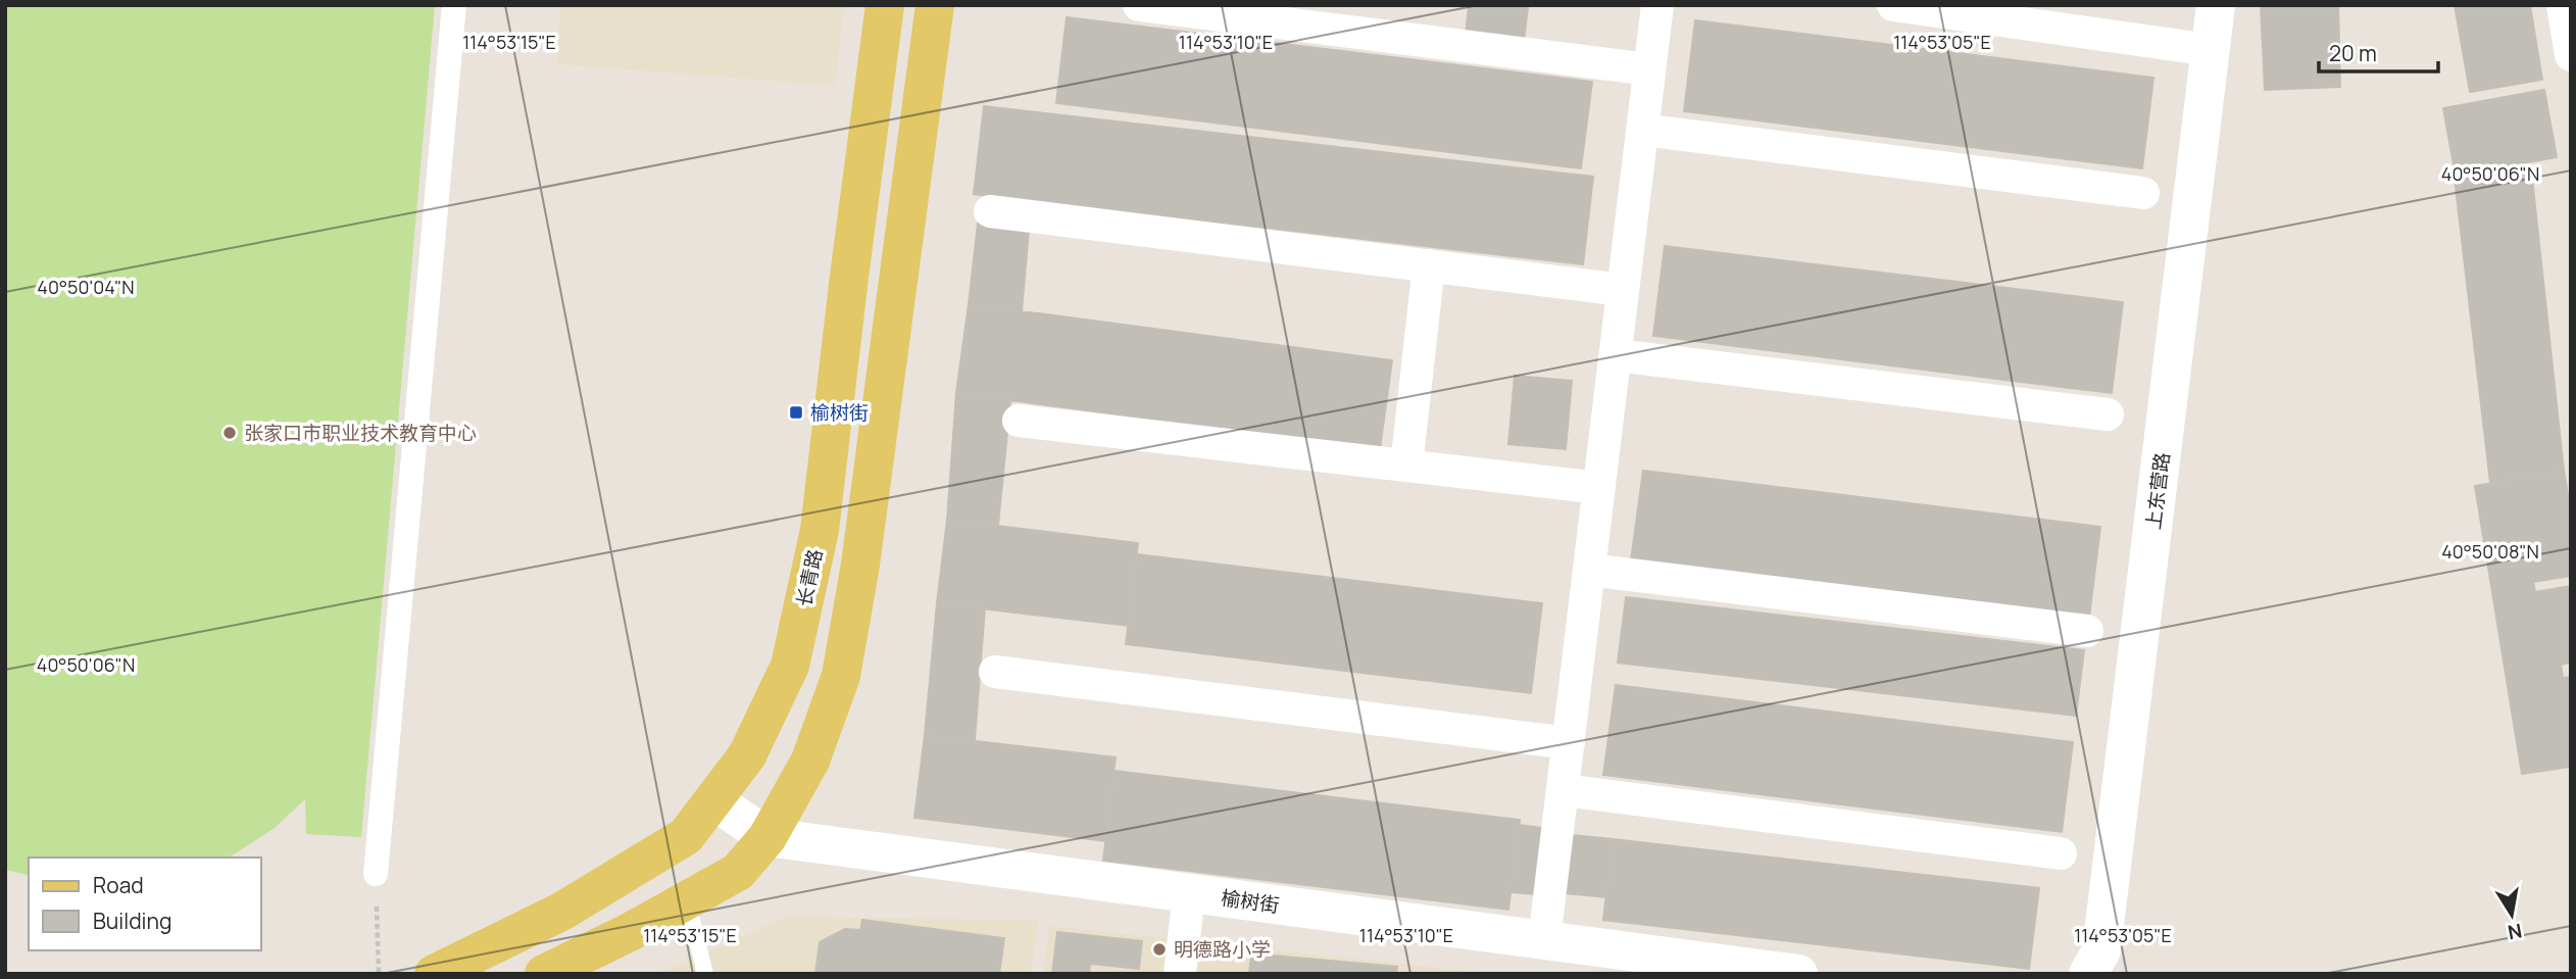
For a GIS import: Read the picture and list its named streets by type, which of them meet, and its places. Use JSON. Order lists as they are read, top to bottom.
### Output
{
  "streets": {
    "main road": ["长青路"],
    "street": ["上东营路", "榆树街"]
  },
  "crossings": [
    ["长青路", "榆树街"]
  ],
  "places": {
    "transit": ["榆树街"],
    "other": ["张家口市职业技术教育中心", "明德路小学"]
  },
  "legend": ["Road", "Building"],
  "scale_bar": "20 m",
  "north": "bottom",
  "coordinates": [
    "114°53'15\"E",
    "114°53'10\"E",
    "114°53'05\"E",
    "40°50'06\"N",
    "40°50'04\"N",
    "40°50'08\"N"
  ]
}
